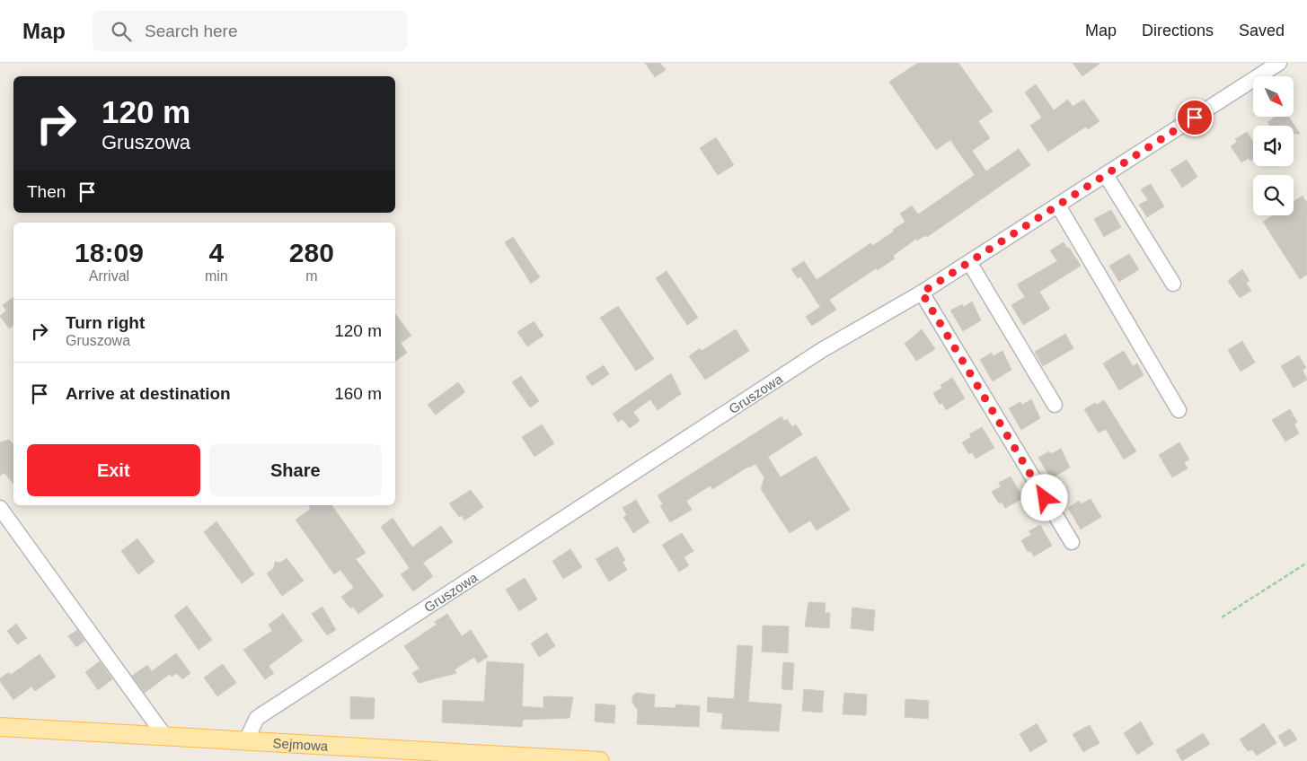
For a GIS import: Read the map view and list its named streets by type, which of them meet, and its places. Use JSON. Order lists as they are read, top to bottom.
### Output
{
  "streets": {
    "main road": ["Sejmowa"],
    "street": ["Gruszowa"]
  },
  "crossings": [
    ["Gruszowa", "Sejmowa"]
  ],
  "north": "bottom right",
  "page": {
    "header": "Map",
    "search": "Search here",
    "nav": ["Map", "Directions", "Saved"],
    "turn": ["120 m", "Gruszowa"],
    "then": "Then",
    "eta": [
      "18:09",
      "Arrival",
      "4",
      "min",
      "280",
      "m"
    ],
    "list": [
      {
        "name": "Turn right",
        "note": "Gruszowa",
        "value": "120 m"
      },
      {
        "name": "Arrive at destination",
        "value": "160 m"
      }
    ],
    "buttons": ["Exit", "Share"]
  }
}
